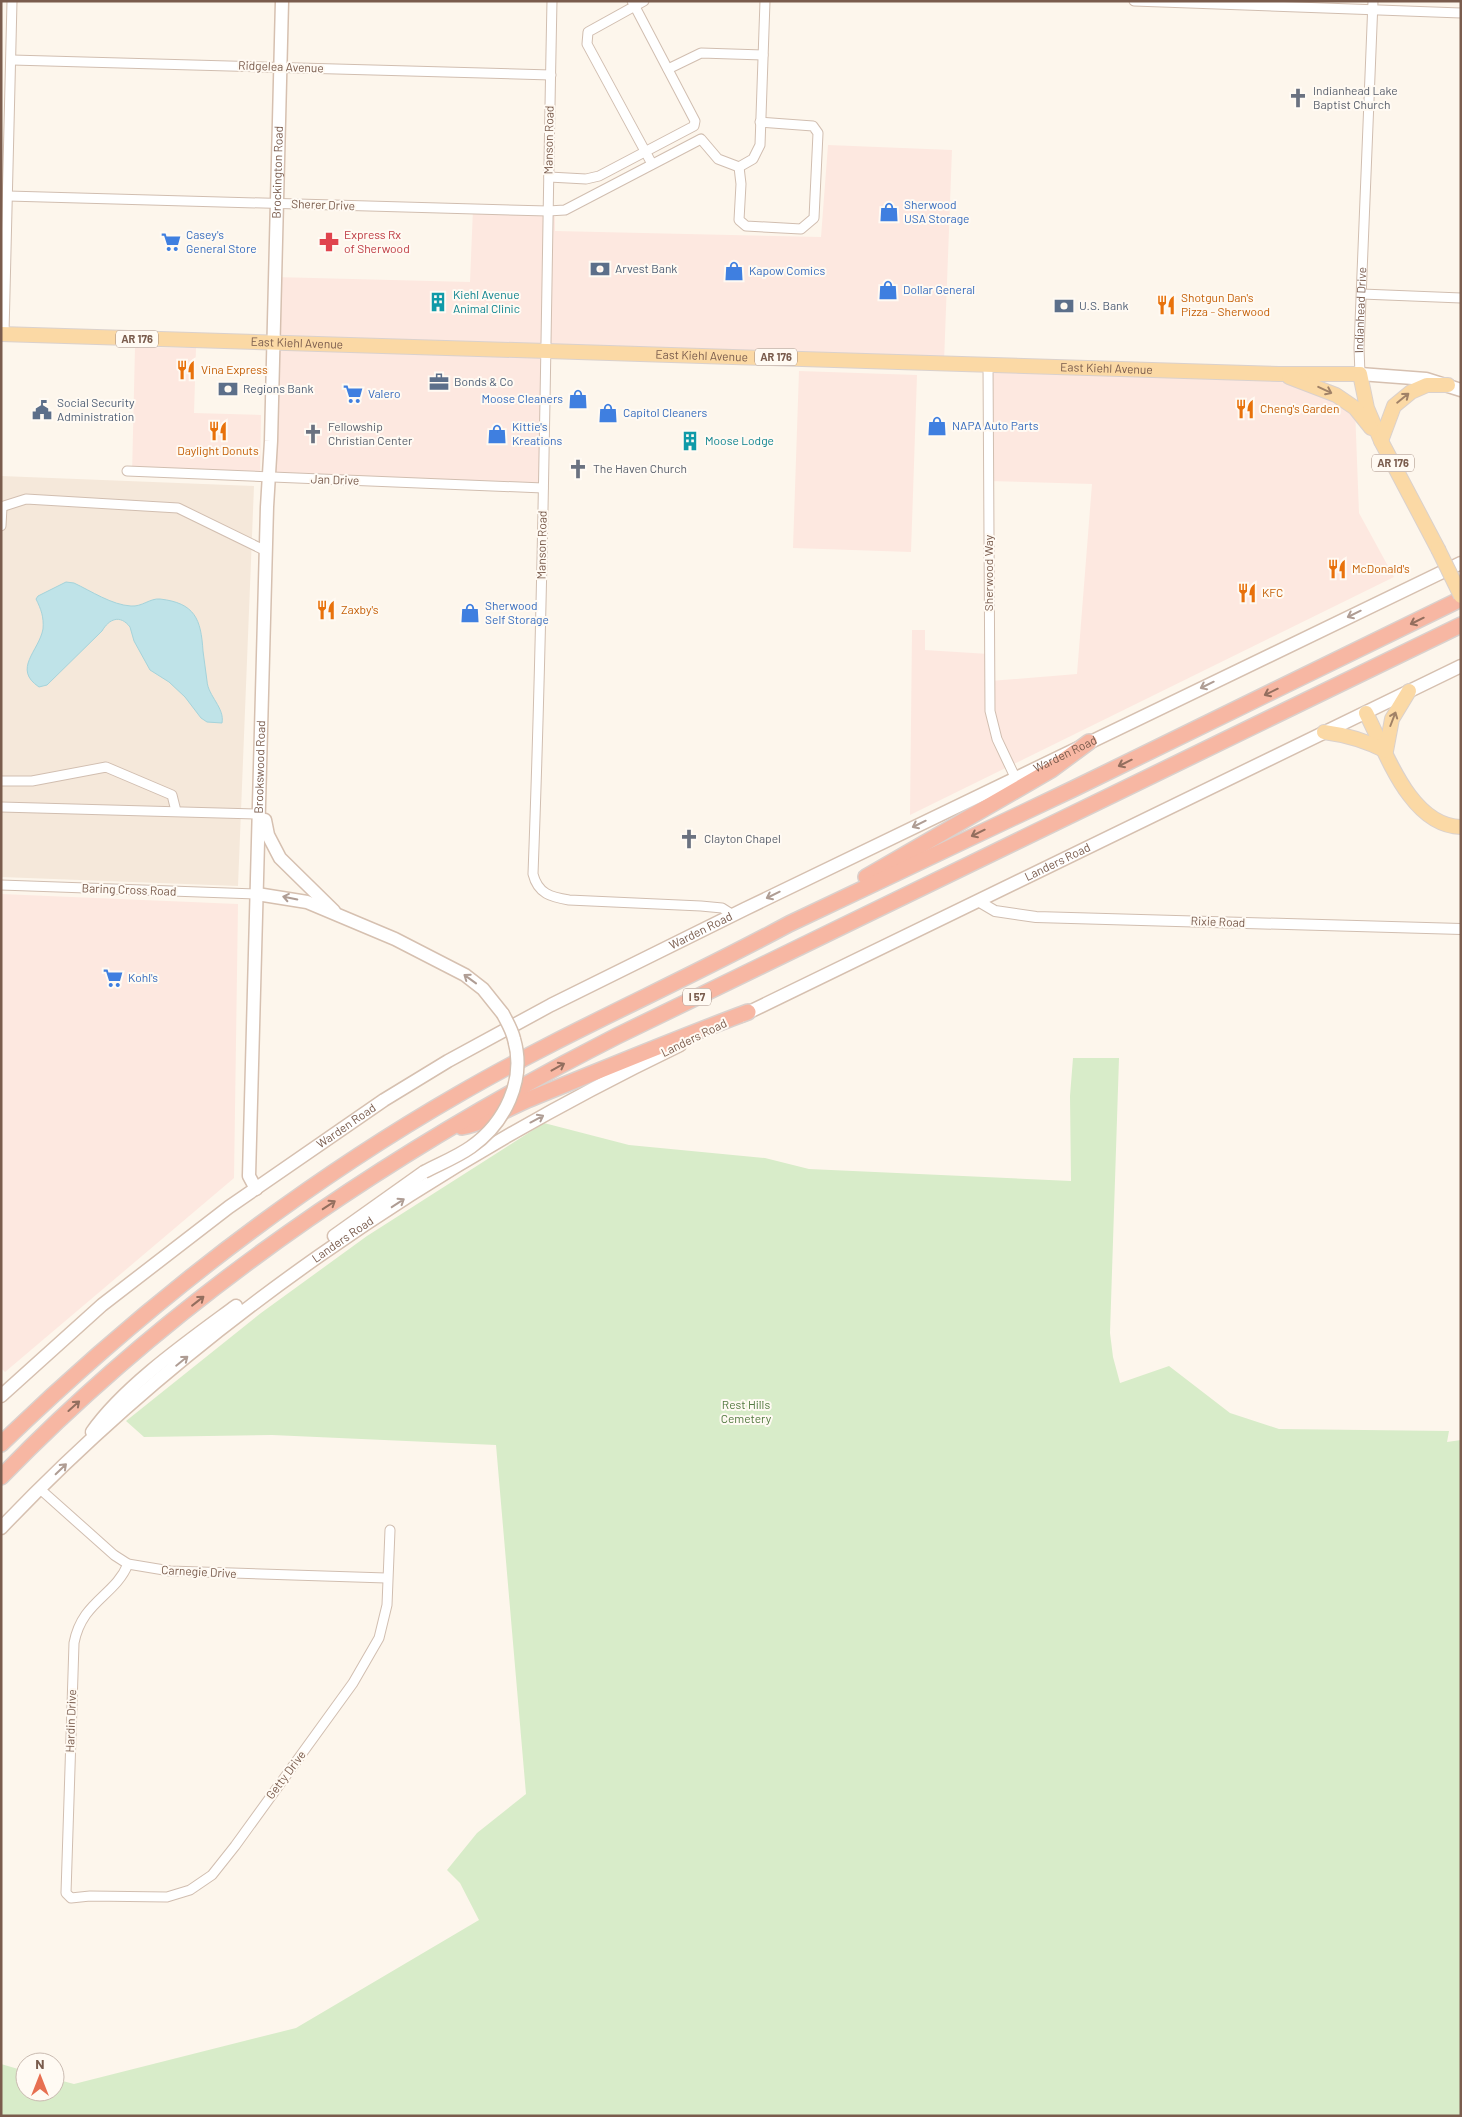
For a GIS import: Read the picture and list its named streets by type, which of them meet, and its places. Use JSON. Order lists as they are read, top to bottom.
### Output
{
  "streets": {
    "highway": ["I 57"],
    "main road": [
      "Brockington Road",
      "Indianhead Drive",
      "AR 176",
      "East Kiehl Avenue",
      "Warden Road",
      "Brookswood Road",
      "Landers Road"
    ],
    "street": [
      "Ridgelea Avenue",
      "Manson Road",
      "Sherer Drive",
      "Jan Drive",
      "Sherwood Way",
      "Baring Cross Road",
      "Rixie Road",
      "Carnegie Drive",
      "Hardin Drive",
      "Getty Drive"
    ]
  },
  "crossings": [
    ["Ridgelea Avenue", "Manson Road"],
    ["Ridgelea Avenue", "Brockington Road"],
    ["Manson Road", "Sherer Drive"],
    ["Manson Road", "East Kiehl Avenue"],
    ["Manson Road", "Jan Drive"],
    ["Manson Road", "Warden Road"],
    ["Brockington Road", "Sherer Drive"],
    ["Brockington Road", "East Kiehl Avenue"],
    ["Brockington Road", "Brookswood Road"],
    ["Indianhead Drive", "East Kiehl Avenue"],
    ["Indianhead Drive", "I 57"],
    ["East Kiehl Avenue", "Sherwood Way"],
    ["East Kiehl Avenue", "Brookswood Road"],
    ["Jan Drive", "Brookswood Road"],
    ["Sherwood Way", "Warden Road"],
    ["Warden Road", "Brookswood Road"],
    ["Brookswood Road", "Baring Cross Road"],
    ["Landers Road", "Rixie Road"],
    ["Landers Road", "Carnegie Drive"],
    ["Carnegie Drive", "Hardin Drive"],
    ["Carnegie Drive", "Getty Drive"],
    ["Hardin Drive", "Getty Drive"]
  ],
  "one_way": ["Warden Road", "Landers Road"],
  "parks": ["Rest Hills Cemetery"],
  "places": {
    "church": [
      "Indianhead Lake Baptist Church",
      "Fellowship Christian Center",
      "The Haven Church",
      "Clayton Chapel"
    ],
    "shop": [
      "Sherwood USA Storage",
      "Kapow Comics",
      "Dollar General",
      "Moose Cleaners",
      "Capitol Cleaners",
      "NAPA Auto Parts",
      "Kittie's Kreations",
      "Sherwood Self Storage"
    ],
    "supermarket": ["Casey's General Store", "Valero", "Kohl's"],
    "pharmacy": ["Express Rx of Sherwood"],
    "bank": ["Arvest Bank", "U.S. Bank", "Regions Bank"],
    "building": ["Kiehl Avenue Animal Clinic", "Moose Lodge"],
    "restaurant": [
      "Shotgun Dan's Pizza - Sherwood",
      "Vina Express",
      "Cheng's Garden",
      "Daylight Donuts",
      "McDonald's",
      "KFC",
      "Zaxby's"
    ],
    "office": ["Bonds & Co"],
    "public building": ["Social Security Administration"]
  },
  "north": "top"
}
